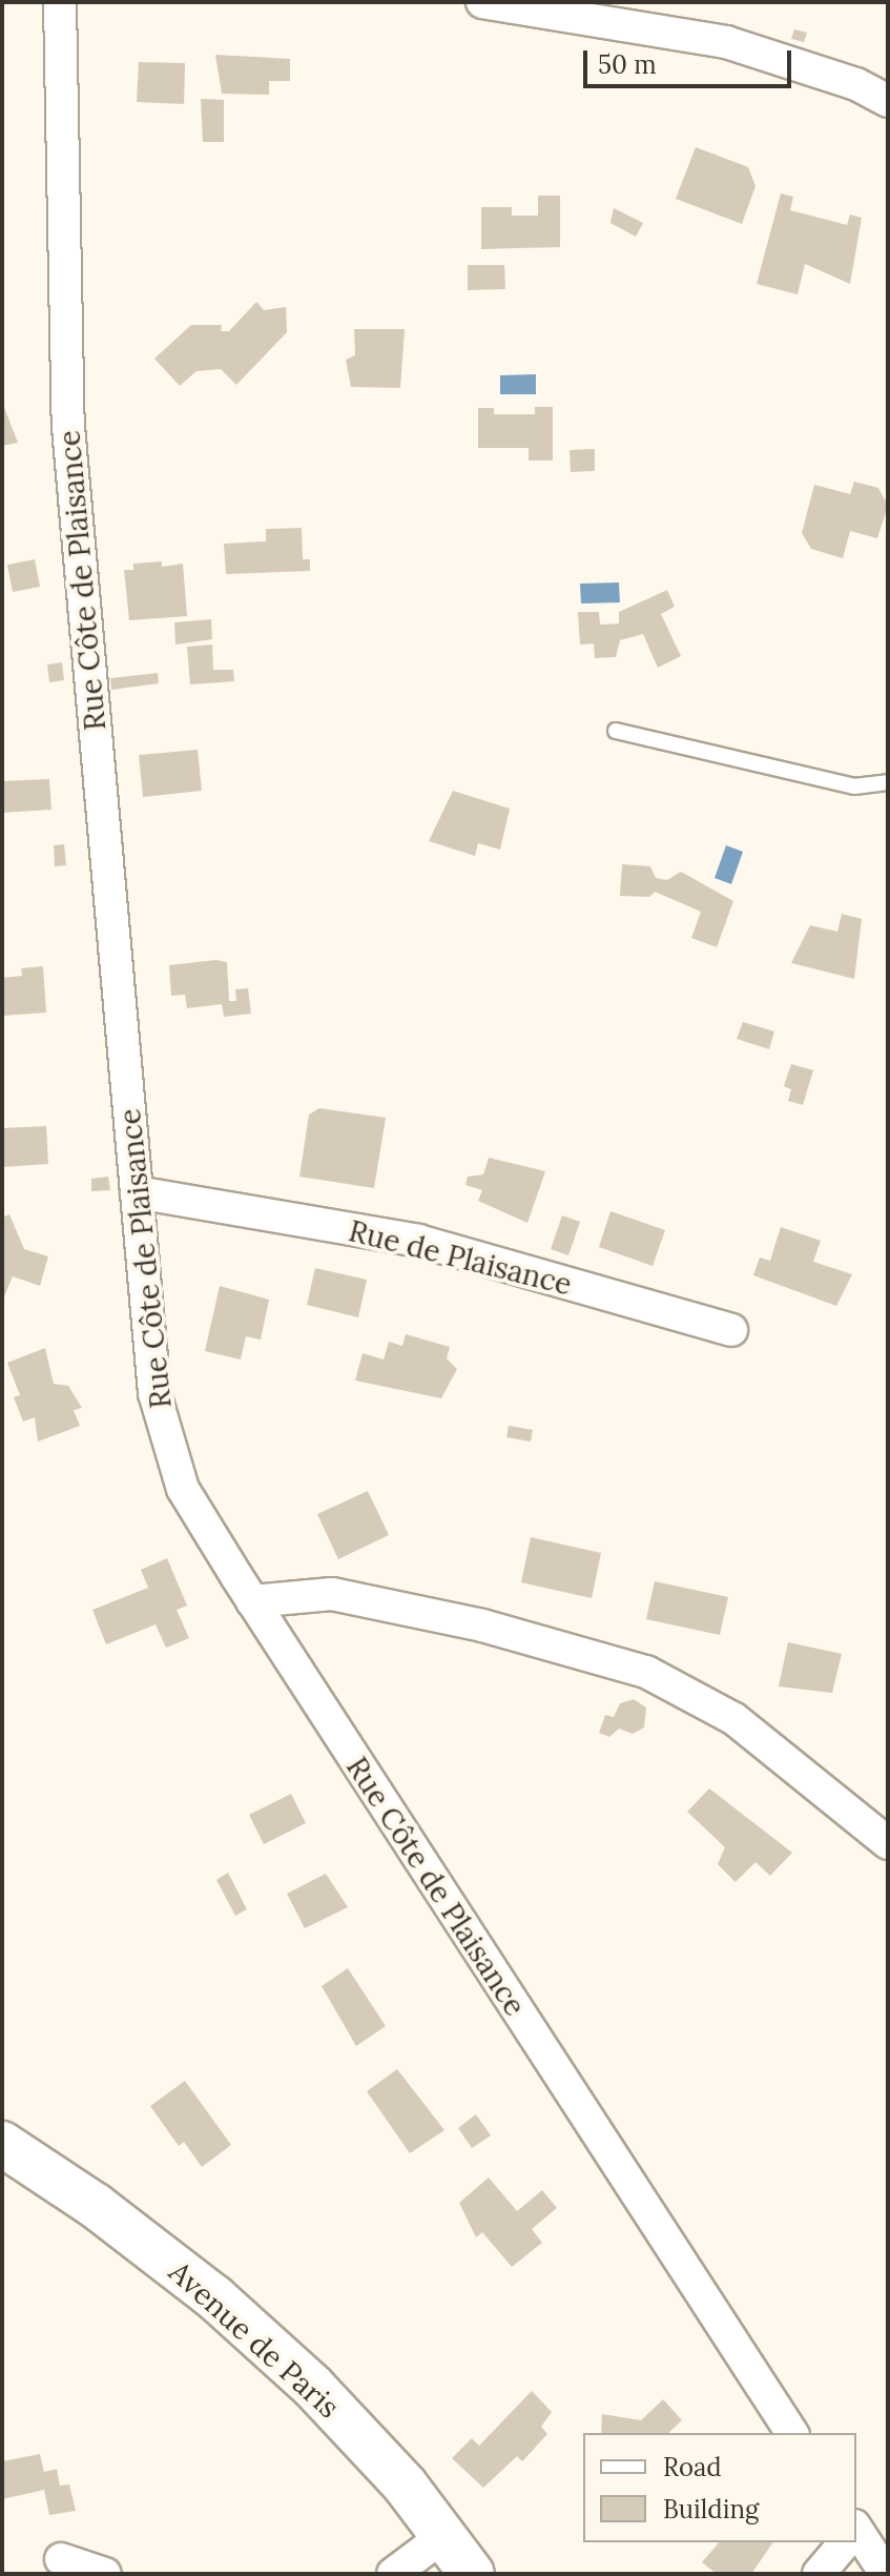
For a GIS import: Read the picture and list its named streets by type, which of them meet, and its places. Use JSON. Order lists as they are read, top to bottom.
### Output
{
  "streets": {
    "main road": ["Avenue de Paris"],
    "street": ["Rue Côte de Plaisance", "Rue de Plaisance"]
  },
  "crossings": [
    ["Rue Côte de Plaisance", "Rue de Plaisance"]
  ],
  "legend": ["Road", "Building"],
  "scale_bar": "50 m"
}
